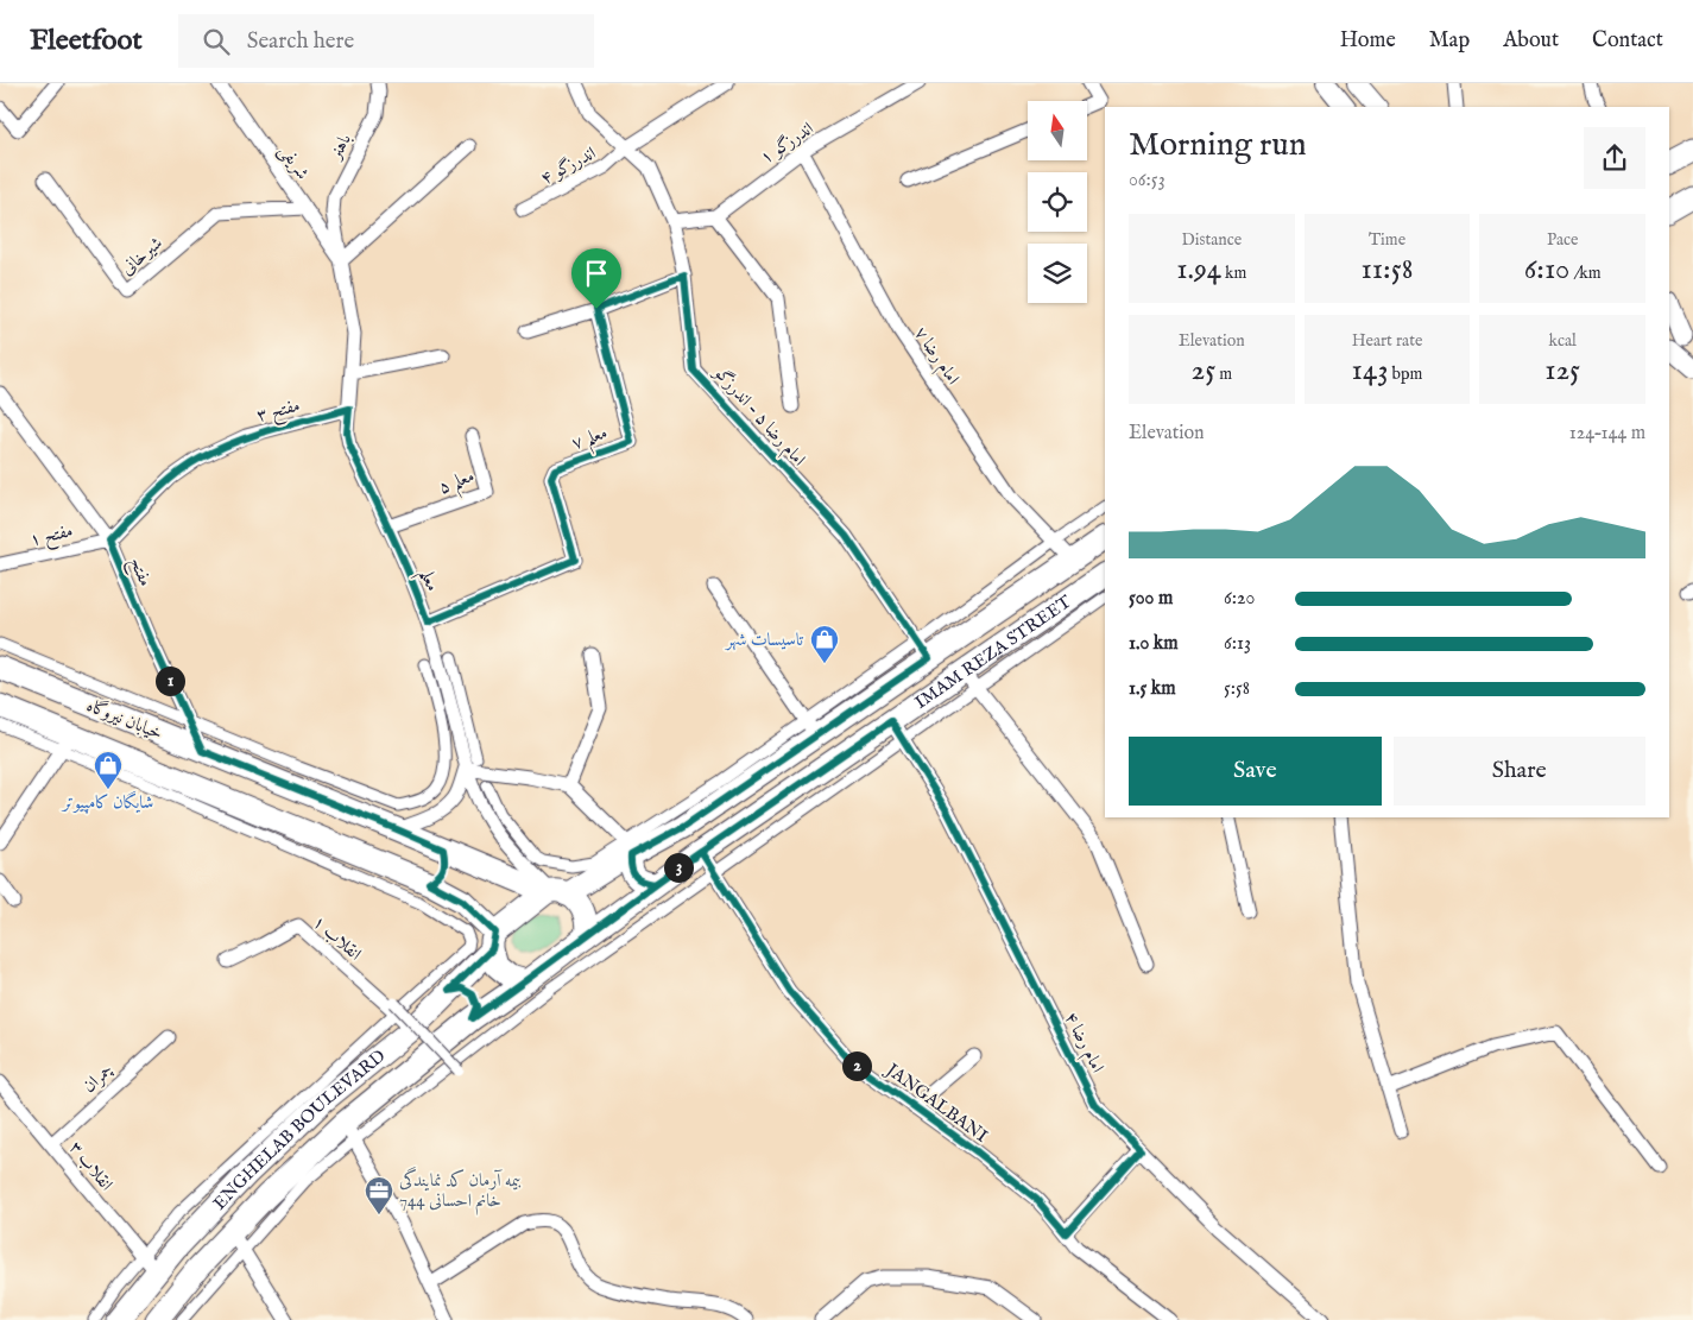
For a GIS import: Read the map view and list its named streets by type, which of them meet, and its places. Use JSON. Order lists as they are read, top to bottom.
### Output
{
  "streets": {
    "main road": ["IMAM REZA STREET", "خیابان نیروگاه", "ENGHELAB BOULEVARD"],
    "street": [
      "اندرزگو ۱",
      "باهنر",
      "شریفی",
      "اندرزگو ۴",
      "شیرخانی",
      "امام رضا ۷",
      "مفتح ۳",
      "امام رضا ۵ - اندرزگو",
      "معلم ۷",
      "معلم ۵",
      "مفتح ۱",
      "مفتح",
      "معلم",
      "انقلاب ۱",
      "امام رضا ۴",
      "چمران",
      "JANGALBANI",
      "انقلاب ۳"
    ]
  },
  "crossings": [
    ["اندرزگو ۱", "امام رضا ۷"],
    ["باهنر", "شریفی"],
    ["باهنر", "معلم"],
    ["شریفی", "شیرخانی"],
    ["شریفی", "معلم"],
    ["اندرزگو ۴", "امام رضا ۵ - اندرزگو"],
    ["امام رضا ۷", "IMAM REZA STREET"],
    ["مفتح ۳", "مفتح ۱"],
    ["مفتح ۳", "مفتح"],
    ["مفتح ۳", "معلم"],
    ["امام رضا ۵ - اندرزگو", "IMAM REZA STREET"],
    ["معلم ۷", "معلم"],
    ["معلم ۵", "معلم"],
    ["مفتح ۱", "مفتح"],
    ["مفتح", "خیابان نیروگاه"],
    ["معلم", "IMAM REZA STREET"],
    ["معلم", "خیابان نیروگاه"],
    ["IMAM REZA STREET", "خیابان نیروگاه"],
    ["IMAM REZA STREET", "امام رضا ۴"],
    ["IMAM REZA STREET", "JANGALBANI"],
    ["IMAM REZA STREET", "ENGHELAB BOULEVARD"],
    ["خیابان نیروگاه", "ENGHELAB BOULEVARD"],
    ["انقلاب ۱", "ENGHELAB BOULEVARD"],
    ["چمران", "انقلاب ۳"],
    ["ENGHELAB BOULEVARD", "انقلاب ۳"]
  ],
  "places": {
    "shop": ["تاسیسات شهر", "شایگان کامپیوتر"],
    "office": ["بیمه آرمان کد نمایندگی 744 خانم احسانی"]
  },
  "north": "top",
  "page": {
    "header": "Fleetfoot",
    "search": "Search here",
    "nav": [
      "Home",
      "Map",
      "About",
      "Contact"
    ],
    "heading": ["Morning run", "06:53"],
    "stats": [
      ["Distance", "1.94 km"],
      ["Time", "11:58"],
      ["Pace", "6:10 /km"],
      ["Elevation", "25 m"],
      ["Heart rate", "143 bpm"],
      ["kcal", "125"]
    ],
    "chart": ["Elevation", "124–144 m"],
    "list": [
      {
        "name": "500 m",
        "note": "6:20"
      },
      {
        "name": "1.0 km",
        "note": "6:13"
      },
      {
        "name": "1.5 km",
        "note": "5:58"
      }
    ],
    "pins": ["1", "3", "2"],
    "buttons": ["Save", "Share"]
  }
}
